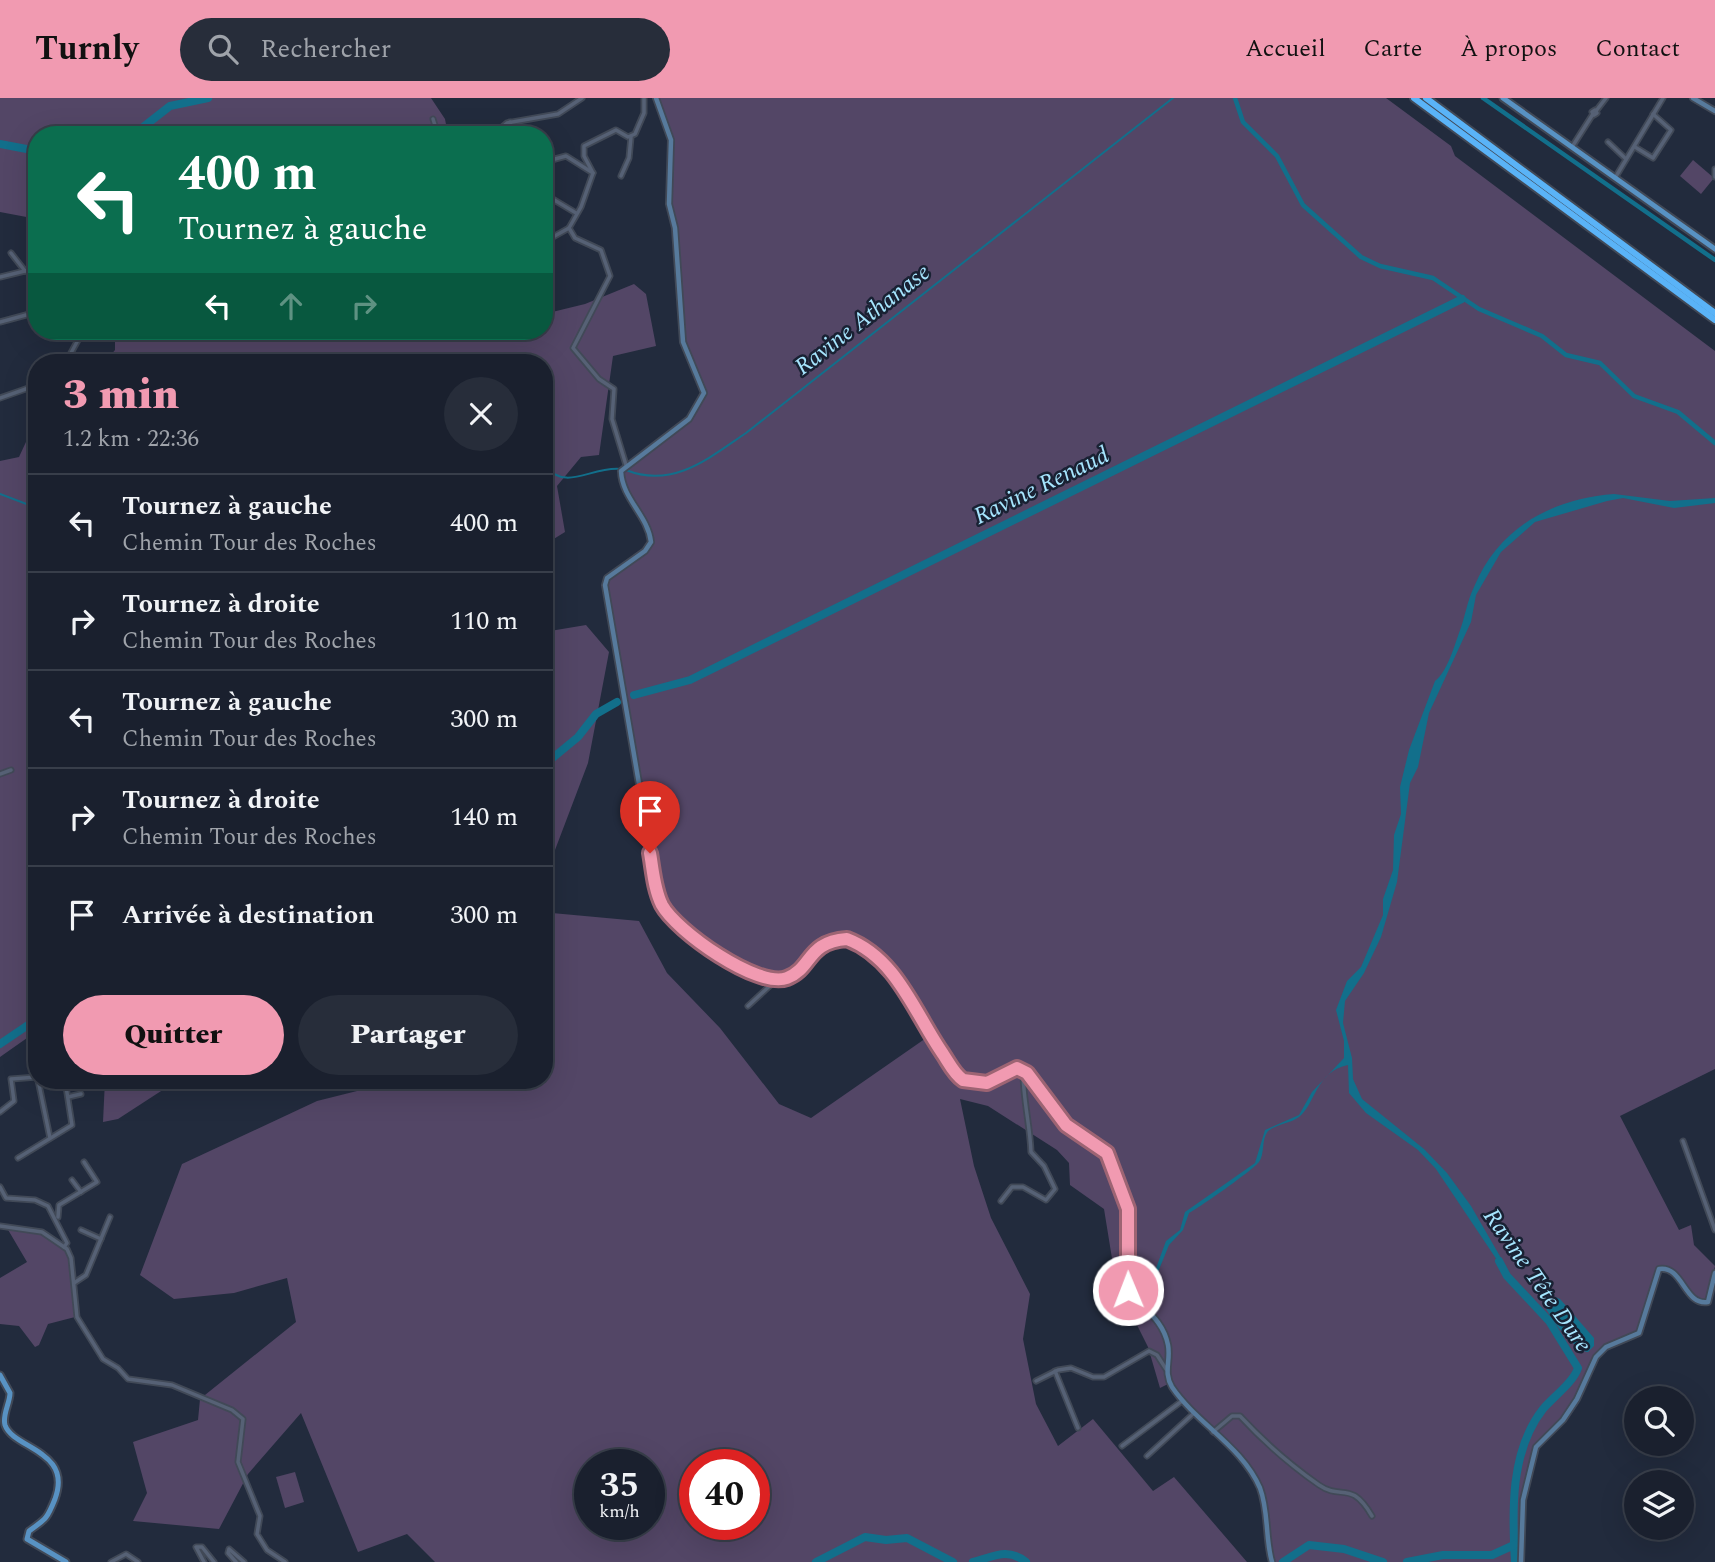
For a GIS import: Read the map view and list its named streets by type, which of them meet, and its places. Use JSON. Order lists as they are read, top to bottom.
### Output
{
  "water": ["Ravine Athanase", "Ravine Renaud", "Ravine Tête Dure"],
  "page": {
    "header": "Turnly",
    "search": "Rechercher",
    "nav": [
      "Accueil",
      "Carte",
      "À propos",
      "Contact"
    ],
    "turn": ["400 m", "Tournez à gauche"],
    "heading": ["3 min", "1.2 km · 22:36"],
    "list": [
      {
        "name": "Tournez à gauche",
        "note": "Chemin Tour des Roches",
        "value": "400 m"
      },
      {
        "name": "Tournez à droite",
        "note": "Chemin Tour des Roches",
        "value": "110 m"
      },
      {
        "name": "Tournez à gauche",
        "note": "Chemin Tour des Roches",
        "value": "300 m"
      },
      {
        "name": "Tournez à droite",
        "note": "Chemin Tour des Roches",
        "value": "140 m"
      },
      {
        "name": "Arrivée à destination",
        "value": "300 m"
      }
    ],
    "buttons": ["Quitter", "Partager"],
    "speed": "35 km/h",
    "limit": "40"
  }
}
